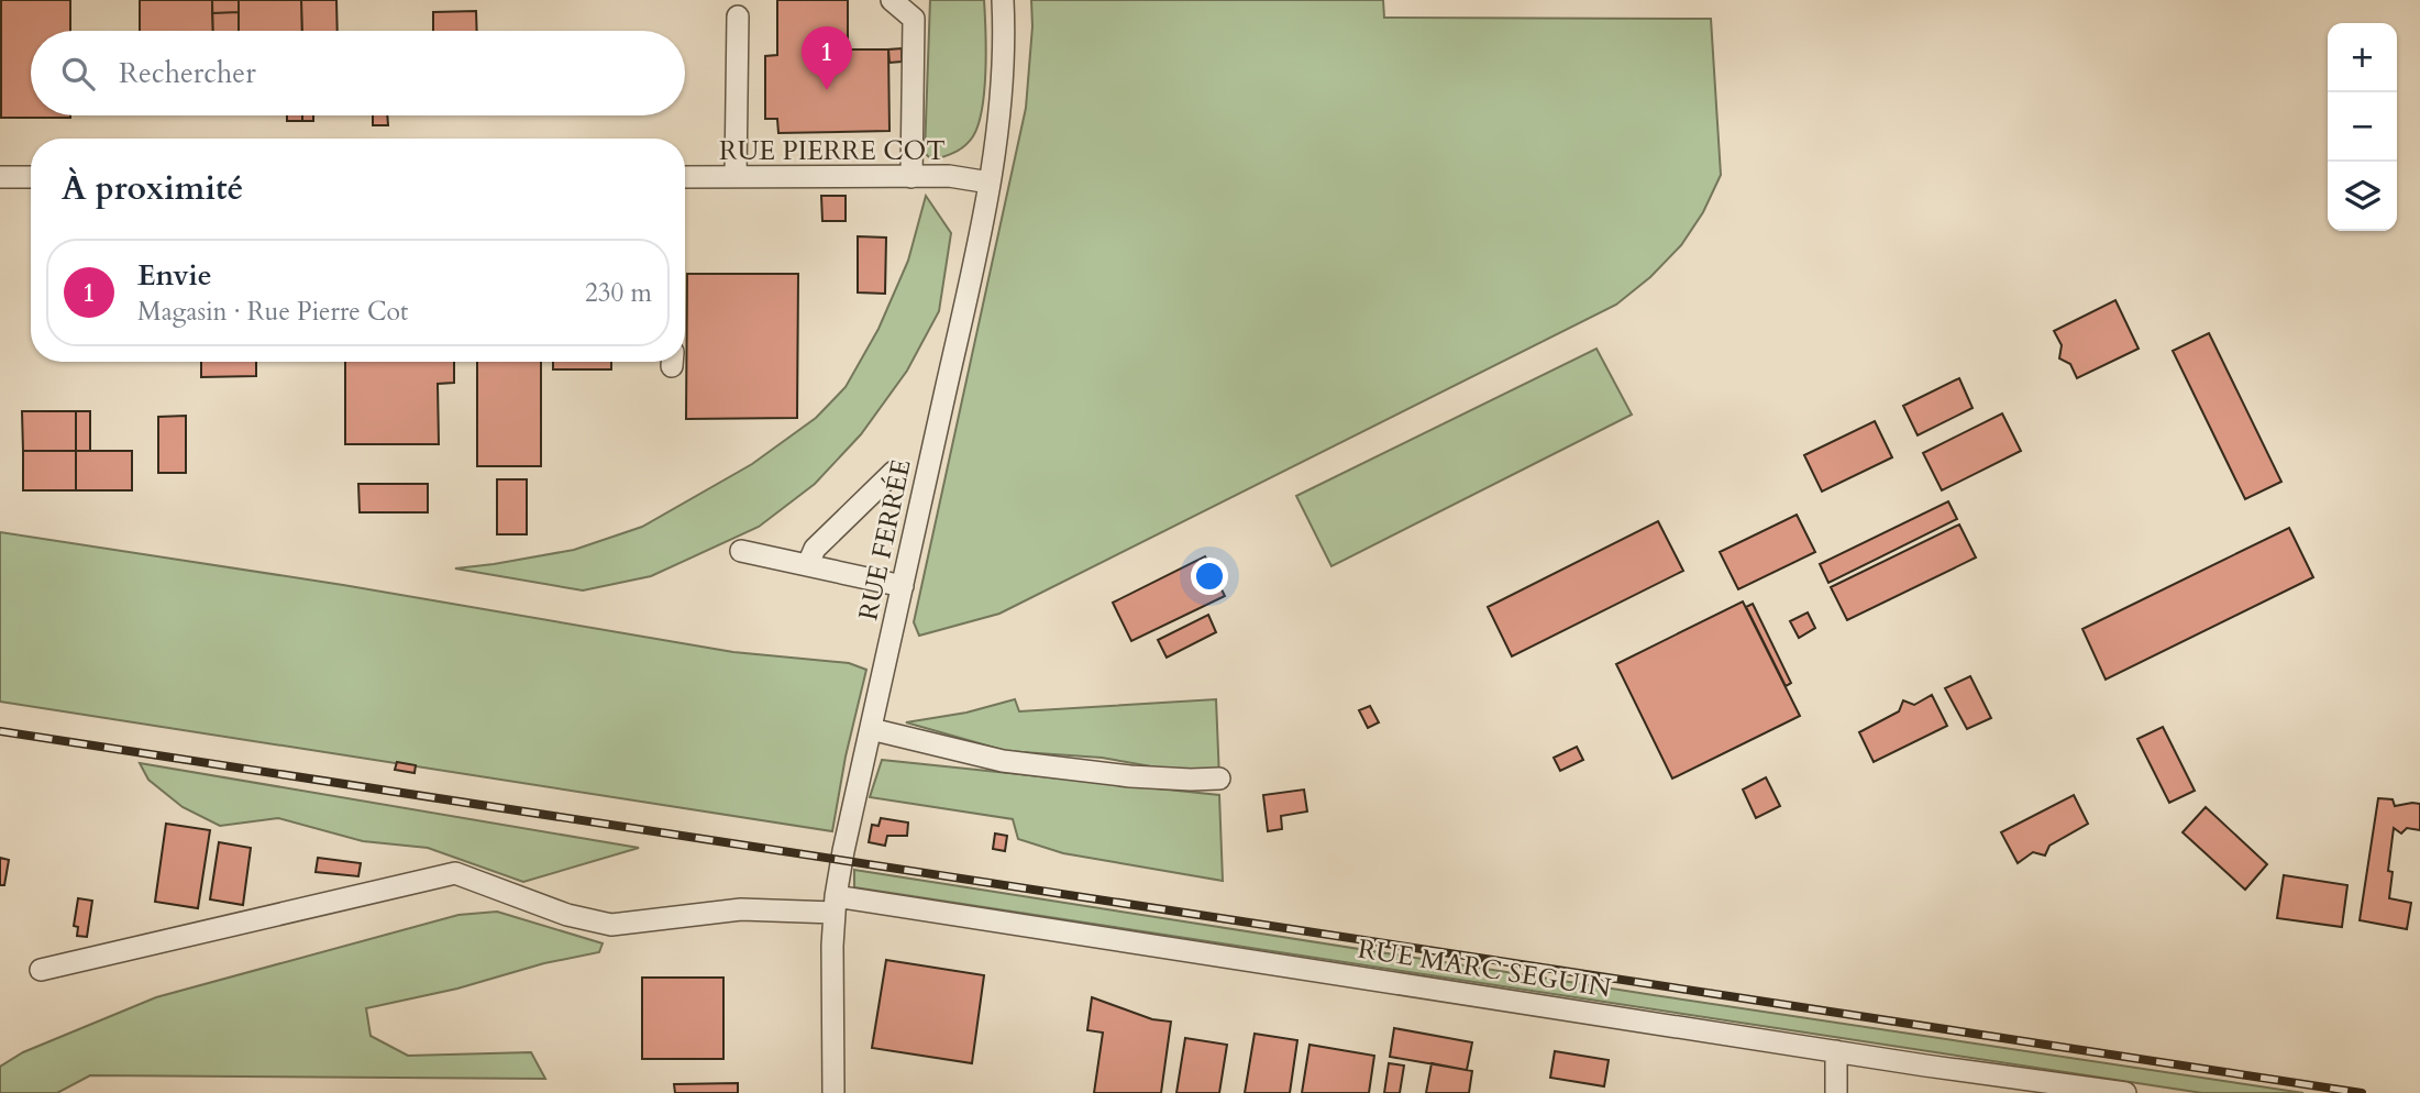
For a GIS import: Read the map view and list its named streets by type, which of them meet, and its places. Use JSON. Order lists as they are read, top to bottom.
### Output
{
  "streets": {
    "street": ["RUE PIERRE COT", "RUE FERRÉE", "RUE MARC SEGUIN"]
  },
  "crossings": [
    ["RUE PIERRE COT", "RUE FERRÉE"],
    ["RUE FERRÉE", "RUE MARC SEGUIN"]
  ],
  "page": {
    "map_buttons": ["+", "−"],
    "pins": "1",
    "search": "Rechercher",
    "heading": "À proximité",
    "list": [
      {
        "mark": "1",
        "name": "Envie",
        "note": "Magasin · Rue Pierre Cot",
        "value": "230 m"
      }
    ]
  }
}
